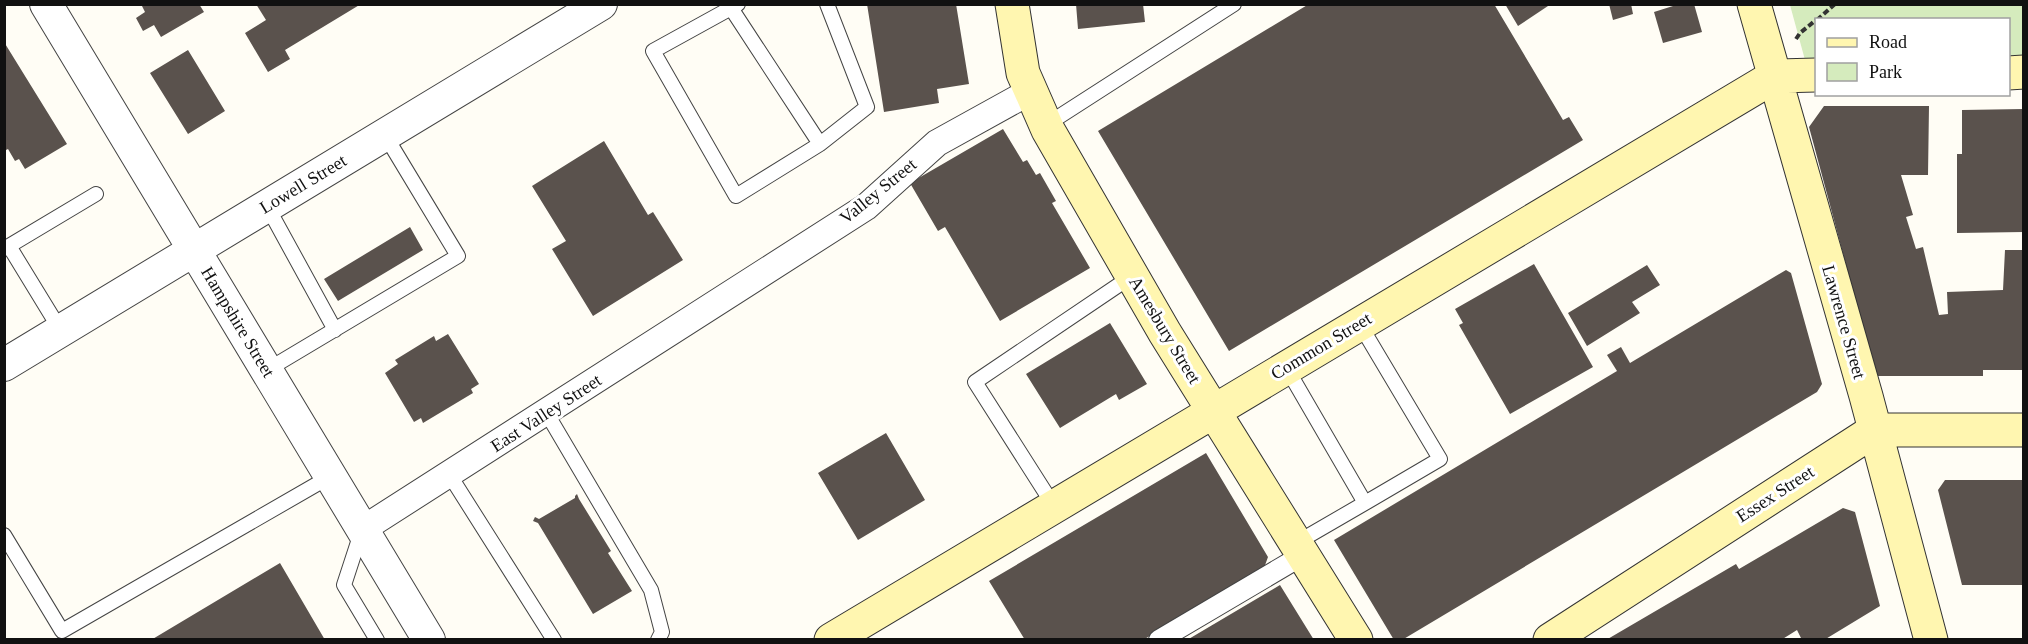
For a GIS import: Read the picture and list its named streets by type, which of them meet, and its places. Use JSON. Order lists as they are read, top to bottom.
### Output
{
  "streets": {
    "main road": [
      "Lawrence Street",
      "Amesbury Street",
      "Common Street",
      "Essex Street"
    ],
    "street": [
      "Lowell Street",
      "Valley Street",
      "Hampshire Street",
      "East Valley Street"
    ]
  },
  "crossings": [
    ["Lowell Street", "Hampshire Street"],
    ["Valley Street", "Amesbury Street"],
    ["Valley Street", "East Valley Street"],
    ["Hampshire Street", "East Valley Street"],
    ["Lawrence Street", "Common Street"],
    ["Lawrence Street", "Essex Street"],
    ["Amesbury Street", "Common Street"]
  ],
  "legend": ["Road", "Park"]
}
